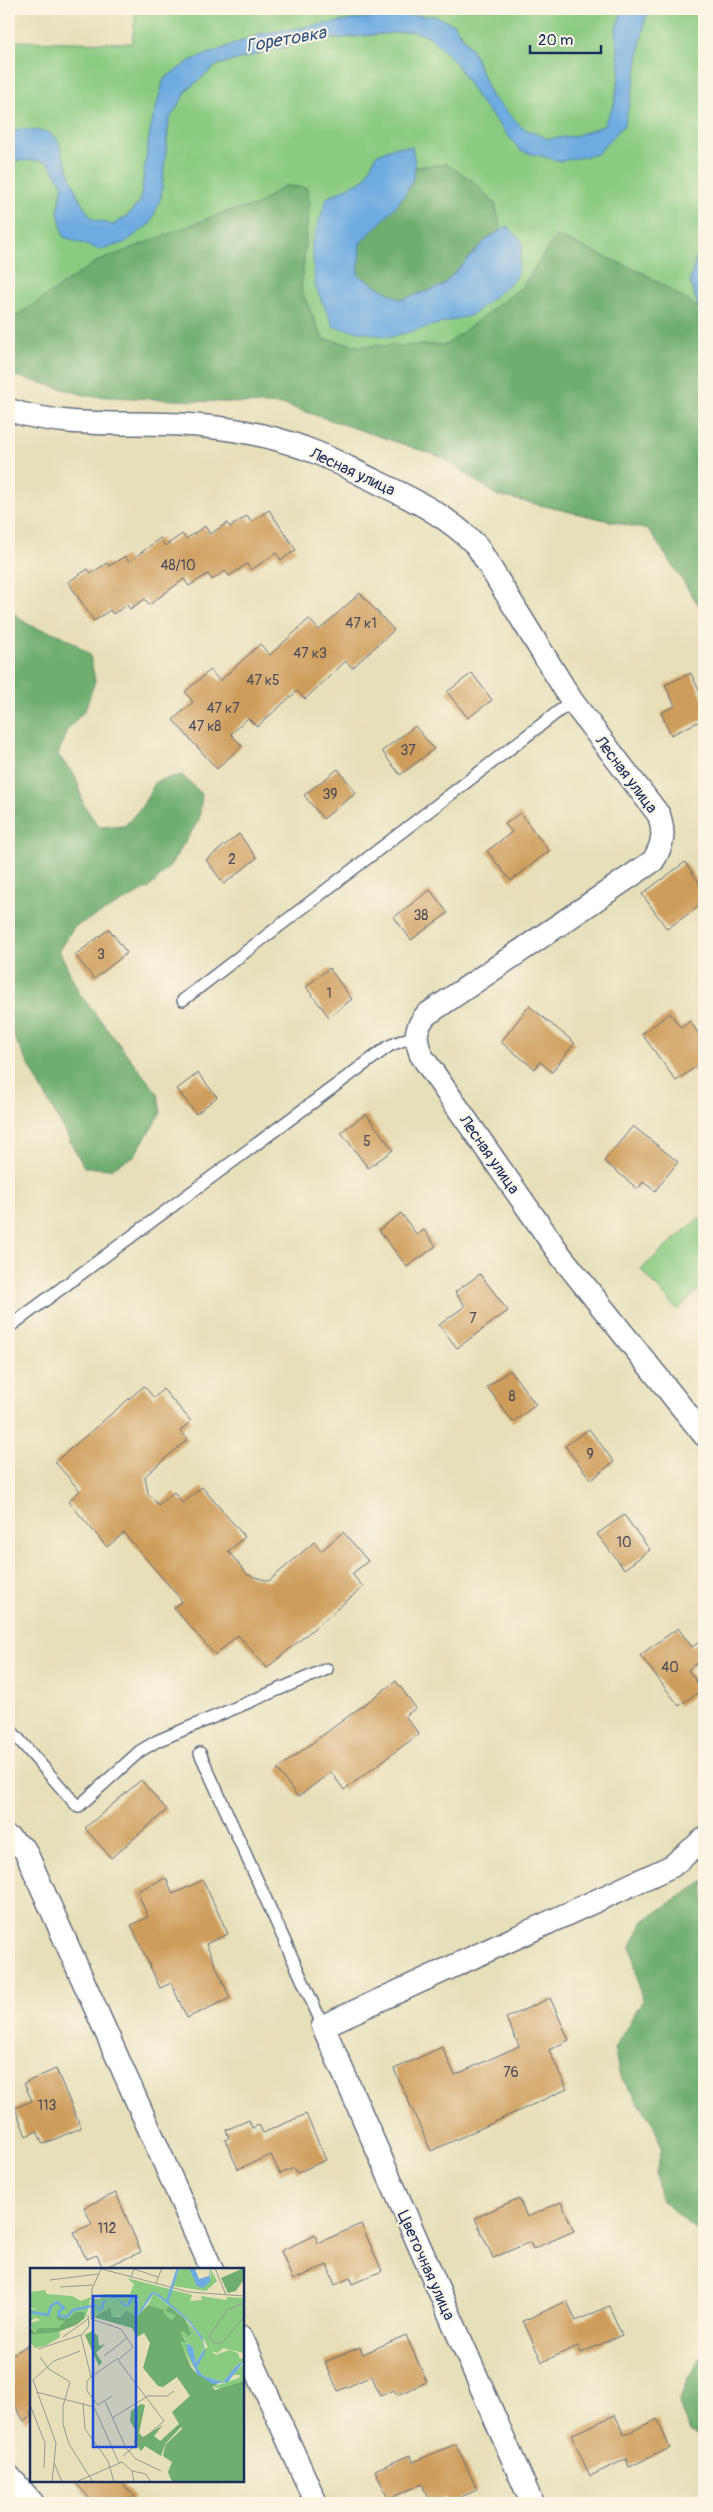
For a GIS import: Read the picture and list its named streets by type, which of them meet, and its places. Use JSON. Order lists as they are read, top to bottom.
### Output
{
  "streets": {
    "street": ["Лесная улица", "Цветочная улица"]
  },
  "water": ["Горетовка"],
  "house_numbers": [
    "48/10",
    "47 к1",
    "47 к3",
    "47 к5",
    "47 к7",
    "47 к8",
    "37",
    "39",
    "2",
    "38",
    "3",
    "1",
    "5",
    "7",
    "8",
    "9",
    "10",
    "40",
    "76",
    "113",
    "112"
  ],
  "scale_bar": "20 m"
}
